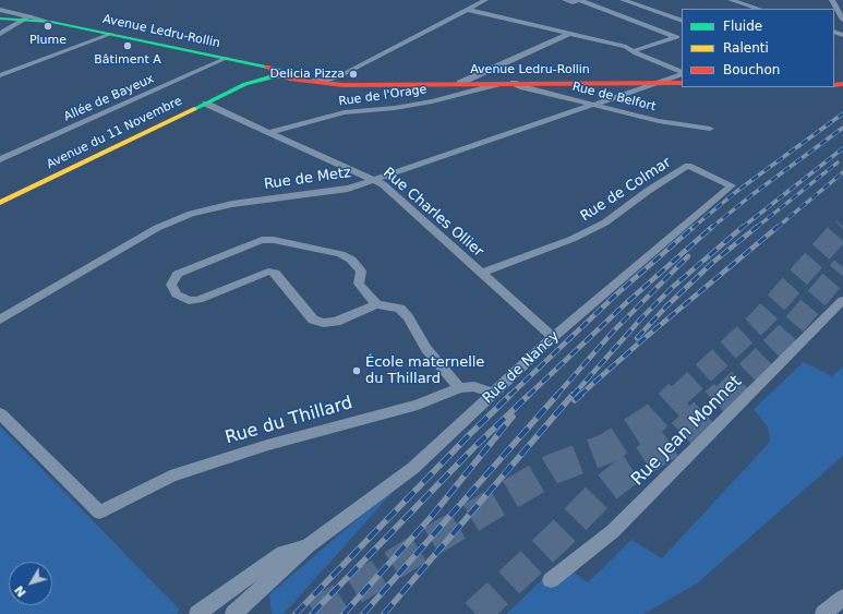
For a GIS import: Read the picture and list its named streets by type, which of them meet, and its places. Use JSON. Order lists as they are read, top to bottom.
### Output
{
  "streets": {
    "street": [
      "Avenue Ledru-Rollin",
      "Rue de l'Orage",
      "Rue de Belfort",
      "Allée de Bayeux",
      "Avenue du 11 Novembre",
      "Rue de Metz",
      "Rue de Colmar",
      "Rue Charles Ollier",
      "Rue de Nancy",
      "Rue du Thillard",
      "Rue Jean Monnet"
    ]
  },
  "crossings": [
    ["Avenue Ledru-Rollin", "Rue de l'Orage"],
    ["Avenue Ledru-Rollin", "Rue de Belfort"],
    ["Avenue Ledru-Rollin", "Allée de Bayeux"],
    ["Avenue Ledru-Rollin", "Avenue du 11 Novembre"],
    ["Avenue Ledru-Rollin", "Rue de Metz"],
    ["Rue de l'Orage", "Rue Charles Ollier"],
    ["Rue de Belfort", "Rue de Metz"],
    ["Avenue du 11 Novembre", "Rue Charles Ollier"],
    ["Rue de Metz", "Rue Charles Ollier"],
    ["Rue de Colmar", "Rue Charles Ollier"],
    ["Rue de Colmar", "Rue de Nancy"],
    ["Rue Charles Ollier", "Rue de Nancy"],
    ["Rue de Nancy", "Rue du Thillard"]
  ],
  "places": [
    "Plume",
    "Bâtiment A",
    "Delicia Pizza",
    "École maternelle du Thillard"
  ],
  "legend": ["Fluide", "Ralenti", "Bouchon"],
  "north": "bottom left"
}
